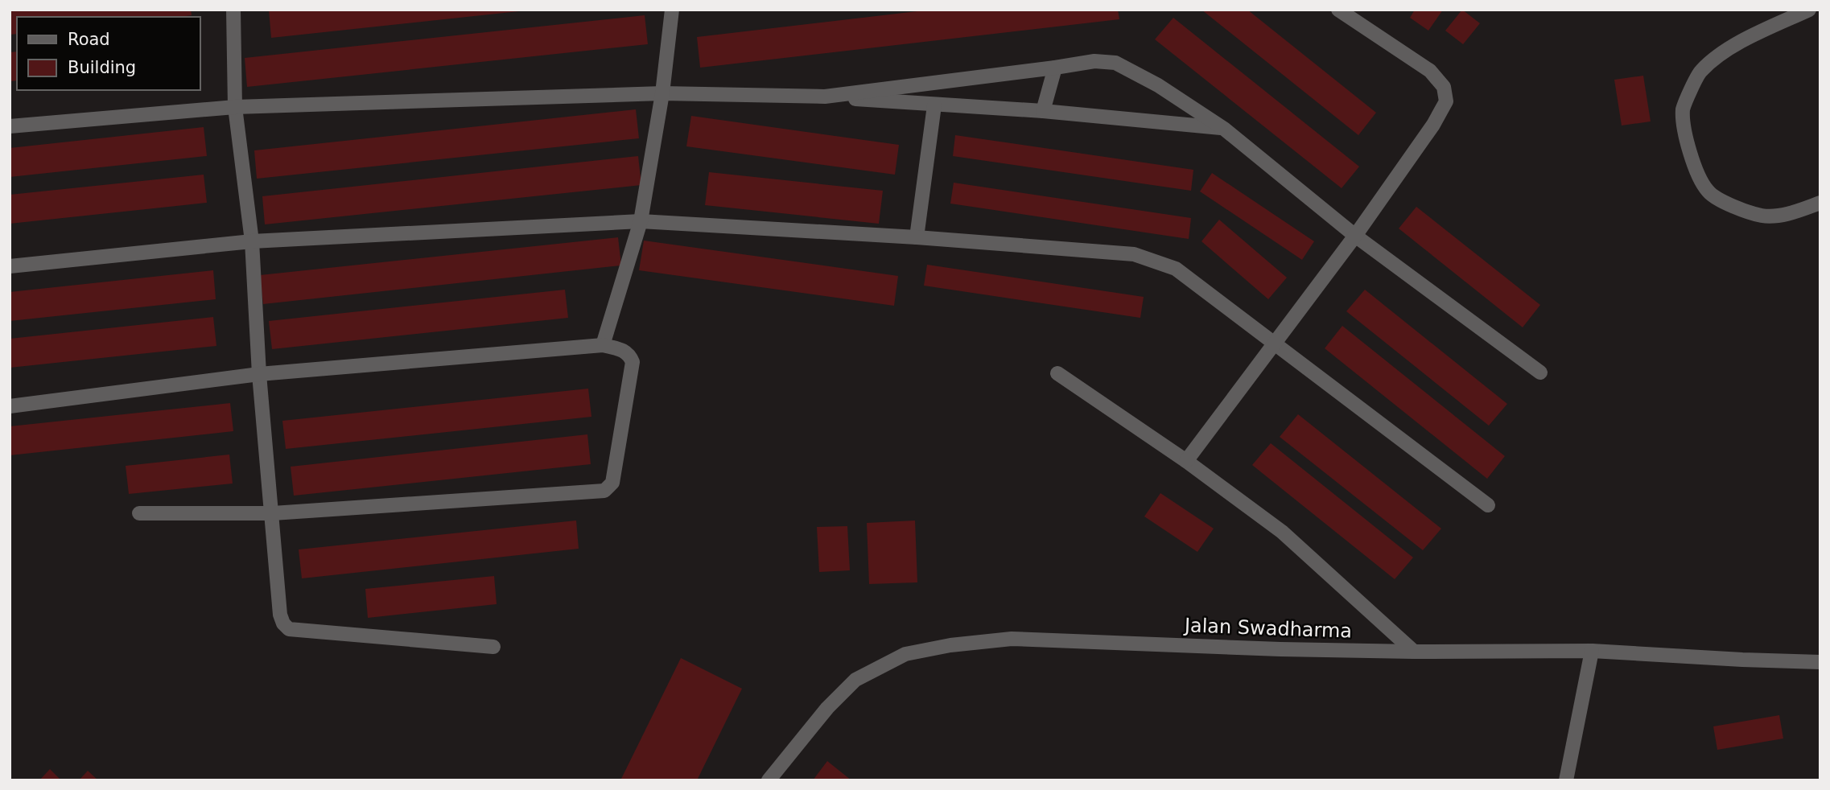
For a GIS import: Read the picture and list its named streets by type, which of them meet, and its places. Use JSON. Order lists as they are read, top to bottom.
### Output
{
  "streets": {
    "street": ["Jalan Swadharma"]
  },
  "legend": ["Road", "Building"]
}
